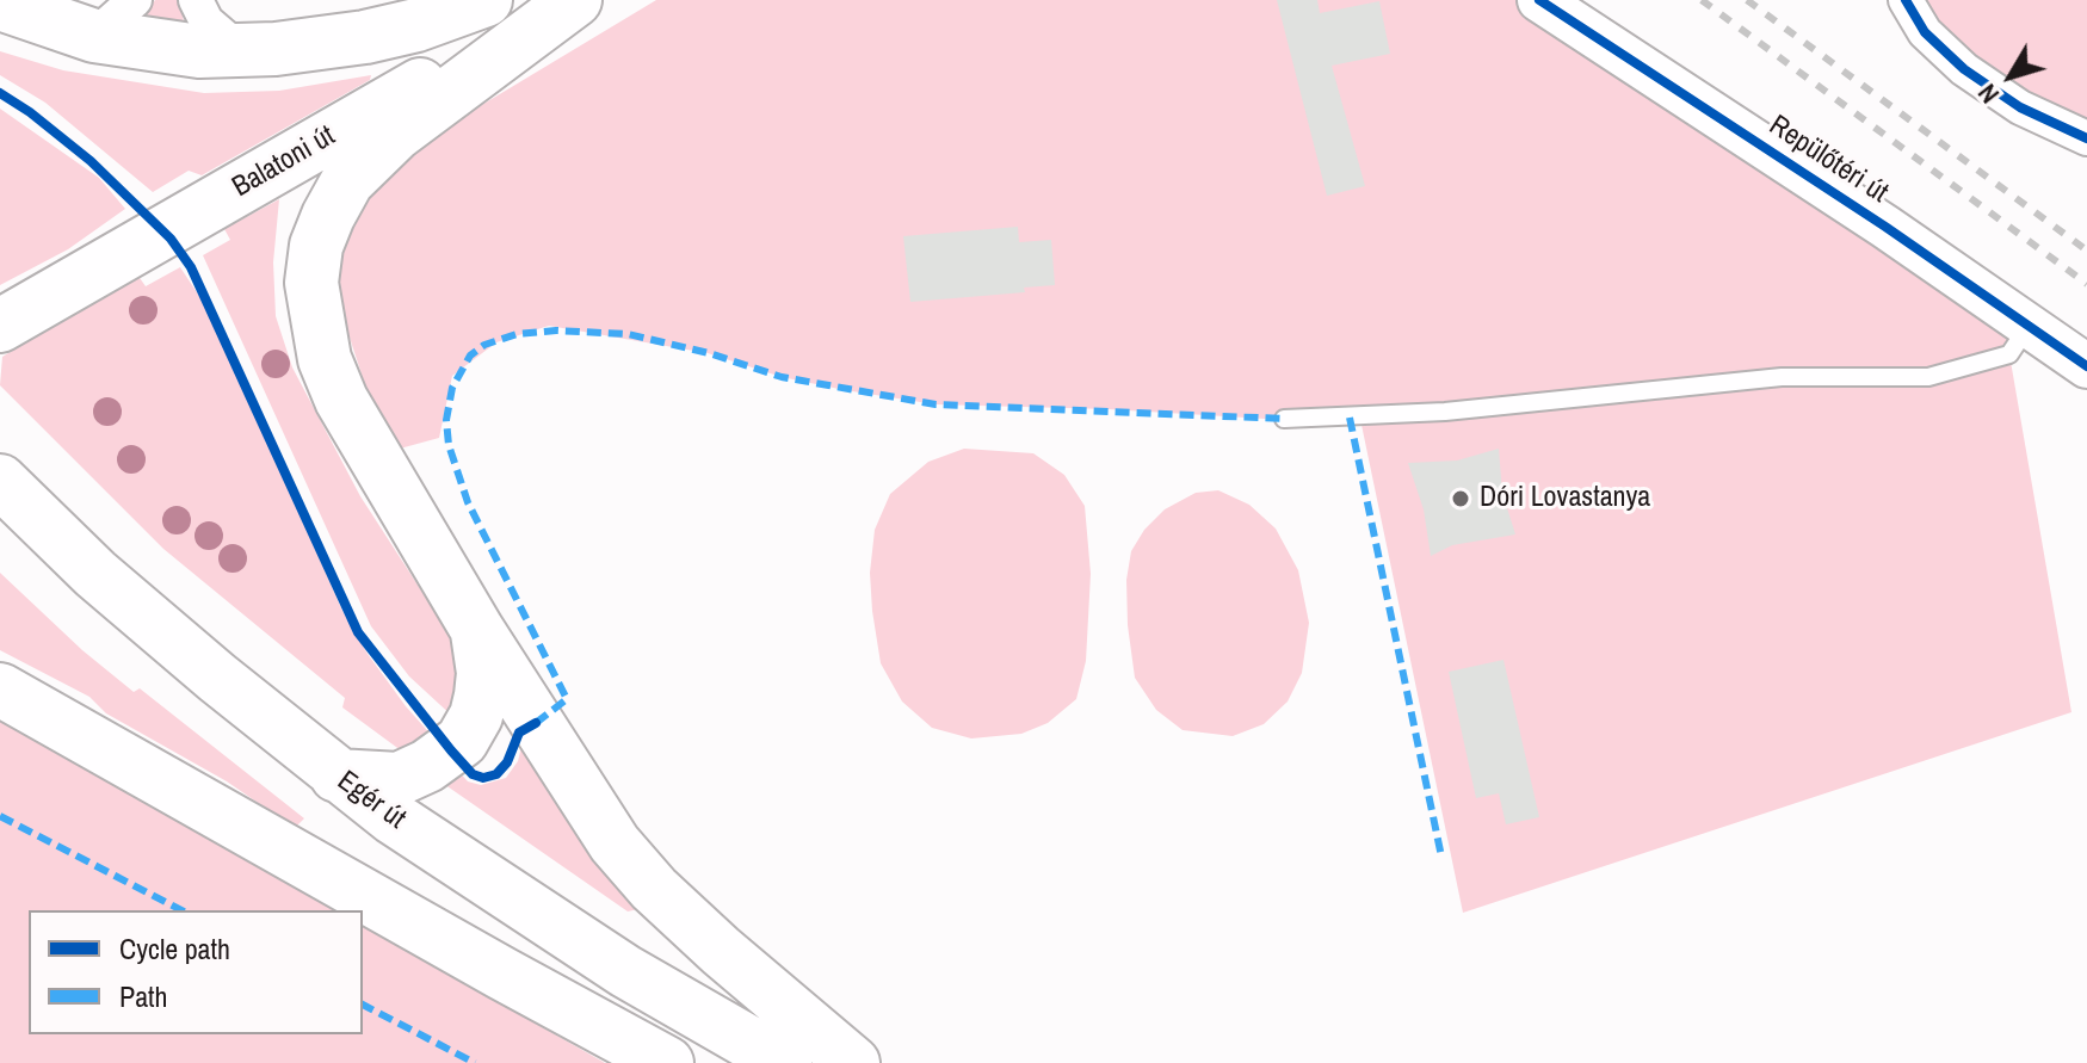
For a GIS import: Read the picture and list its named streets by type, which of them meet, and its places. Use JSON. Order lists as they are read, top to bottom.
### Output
{
  "streets": {
    "main road": ["Balatoni út", "Egér út"],
    "street": ["Repülőtéri út"]
  },
  "places": ["Dóri Lovastanya"],
  "legend": ["Cycle path", "Path"],
  "north": "bottom left"
}
